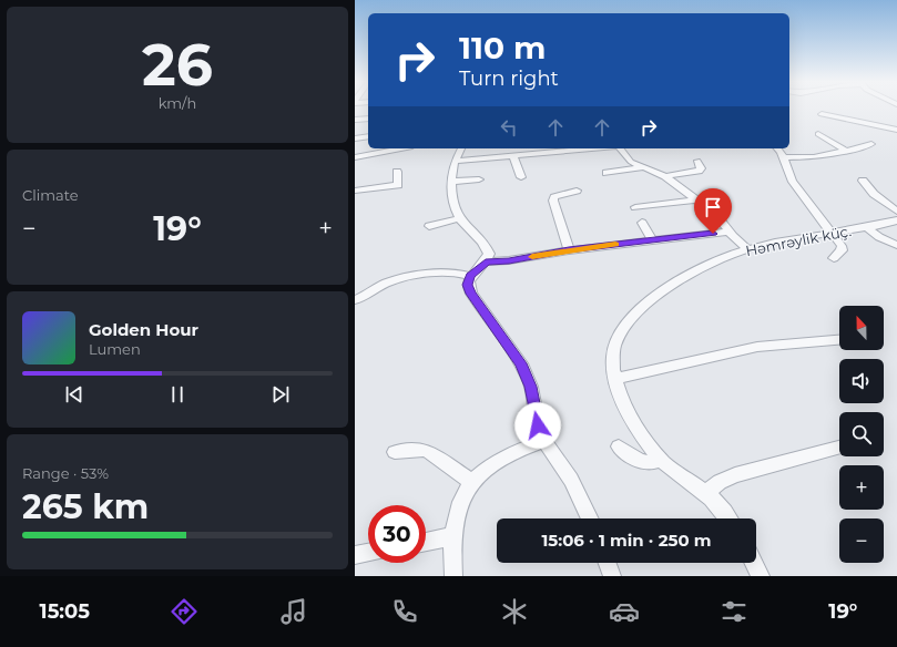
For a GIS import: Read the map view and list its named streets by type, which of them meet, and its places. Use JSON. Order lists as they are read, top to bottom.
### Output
{
  "streets": {
    "street": ["Həmrəylik küç."]
  },
  "north": "top",
  "page": {
    "tile": [
      ["26", "km/h"],
      "Climate",
      ["Range · 53%", "265 km"]
    ],
    "turn": ["110 m", "Turn right"],
    "heat": ["−", "19°", "+"],
    "map_buttons": ["+", "−"],
    "song": ["Golden Hour", "Lumen"],
    "limit": "30",
    "trip": "15:06 · 1 min · 250 m",
    "tabs": ["15:05", "19°"]
  }
}
